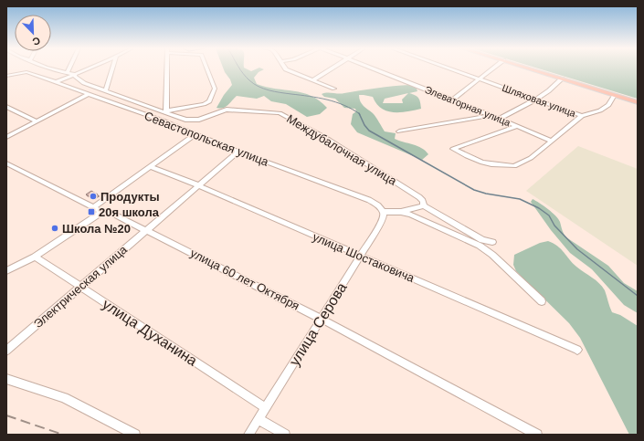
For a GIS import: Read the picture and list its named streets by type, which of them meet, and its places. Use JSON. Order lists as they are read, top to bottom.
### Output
{
  "streets": {
    "street": [
      "Шляховая улица",
      "Элеваторная улица",
      "Севастопольская улица",
      "Междубалочная улица",
      "улица Шостаковича",
      "улица 60 лет Октября",
      "Электрическая улица",
      "улица Серова",
      "улица Духанина"
    ]
  },
  "crossings": [
    ["Севастопольская улица", "Электрическая улица"],
    ["Севастопольская улица", "улица Серова"],
    ["улица Шостаковича", "Электрическая улица"],
    ["улица Шостаковича", "улица Серова"],
    ["улица 60 лет Октября", "Электрическая улица"],
    ["улица 60 лет Октября", "улица Серова"],
    ["Электрическая улица", "улица Духанина"],
    ["улица Серова", "улица Духанина"]
  ],
  "places": {
    "other": ["Продукты", "Школа №20"],
    "transit": ["20я школа"]
  },
  "north": "bottom right"
}
